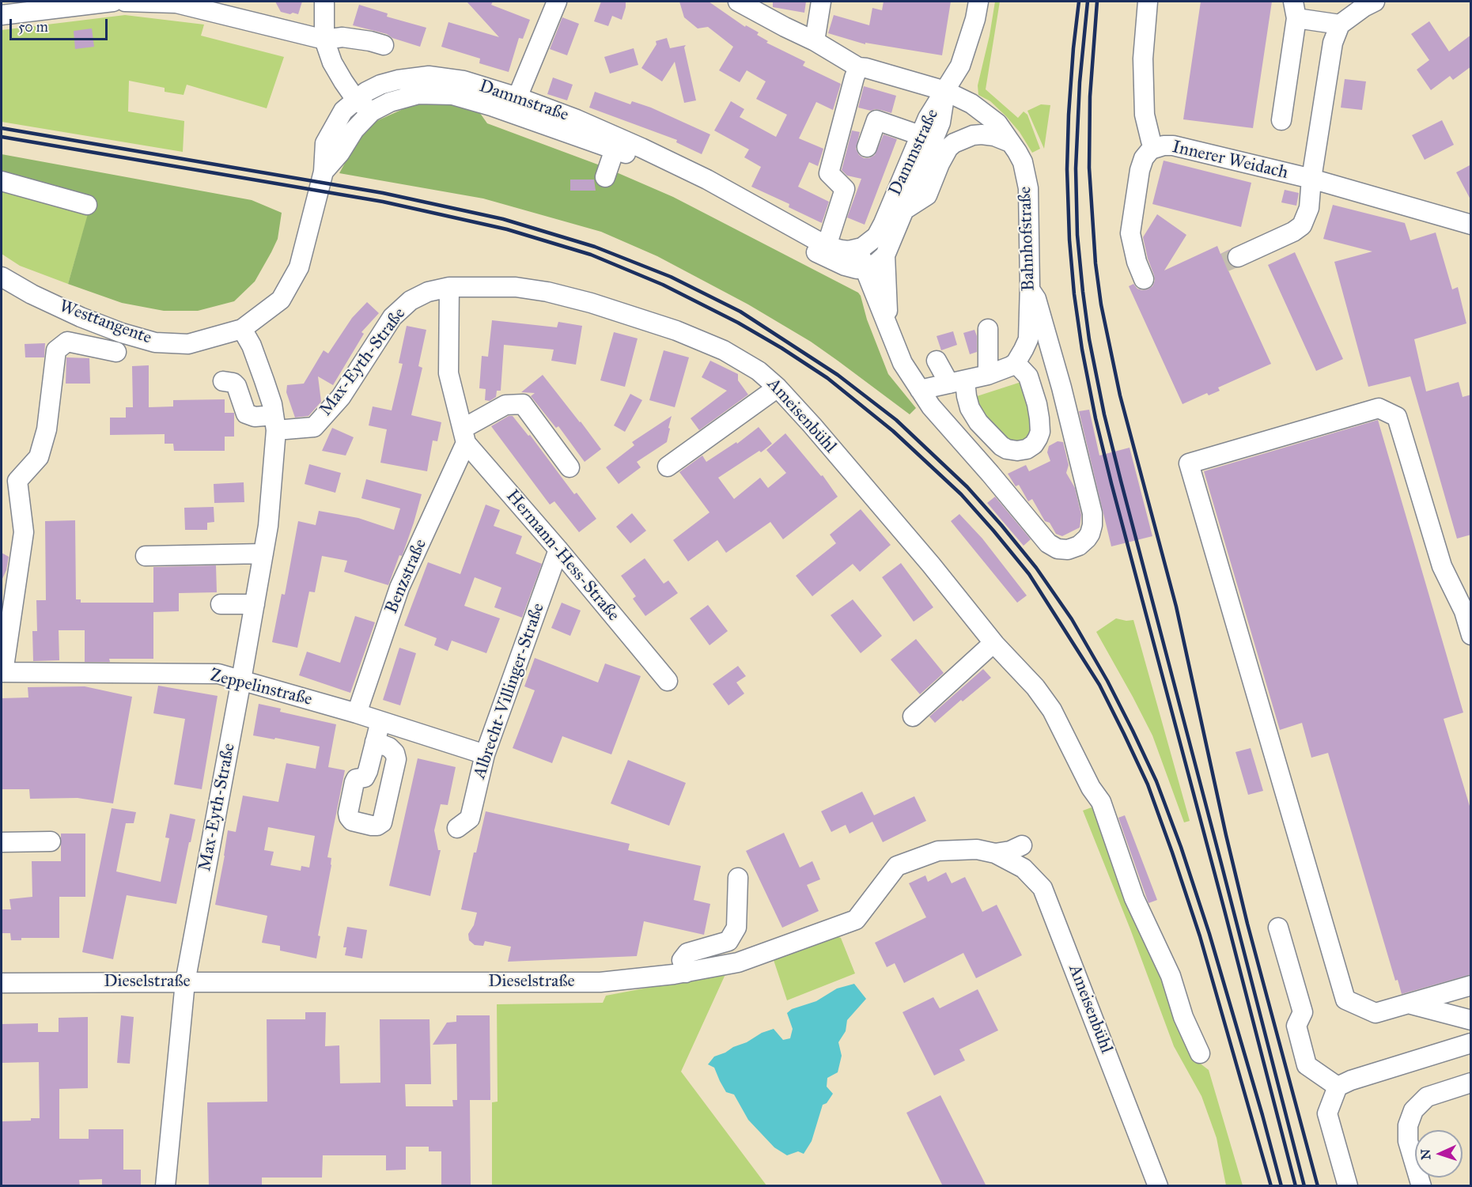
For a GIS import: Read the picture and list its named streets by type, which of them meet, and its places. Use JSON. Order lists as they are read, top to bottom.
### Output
{
  "streets": {
    "street": [
      "Dammstraße",
      "Innerer Weidach",
      "Bahnhofstraße",
      "Westtangente",
      "Max-Eyth-Straße",
      "Ameisenbühl",
      "Hermann-Hess-Straße",
      "Benzstraße",
      "Zeppelinstraße",
      "Albrecht-Villinger-Straße",
      "Dieselstraße"
    ]
  },
  "crossings": [
    ["Dammstraße", "Bahnhofstraße"],
    ["Dammstraße", "Westtangente"],
    ["Dammstraße", "Max-Eyth-Straße"],
    ["Westtangente", "Max-Eyth-Straße"],
    ["Max-Eyth-Straße", "Ameisenbühl"],
    ["Max-Eyth-Straße", "Hermann-Hess-Straße"],
    ["Max-Eyth-Straße", "Zeppelinstraße"],
    ["Max-Eyth-Straße", "Dieselstraße"],
    ["Ameisenbühl", "Hermann-Hess-Straße"],
    ["Ameisenbühl", "Dieselstraße"],
    ["Hermann-Hess-Straße", "Benzstraße"],
    ["Hermann-Hess-Straße", "Albrecht-Villinger-Straße"],
    ["Benzstraße", "Zeppelinstraße"],
    ["Zeppelinstraße", "Albrecht-Villinger-Straße"]
  ],
  "scale_bar": "50 m",
  "north": "left"
}
